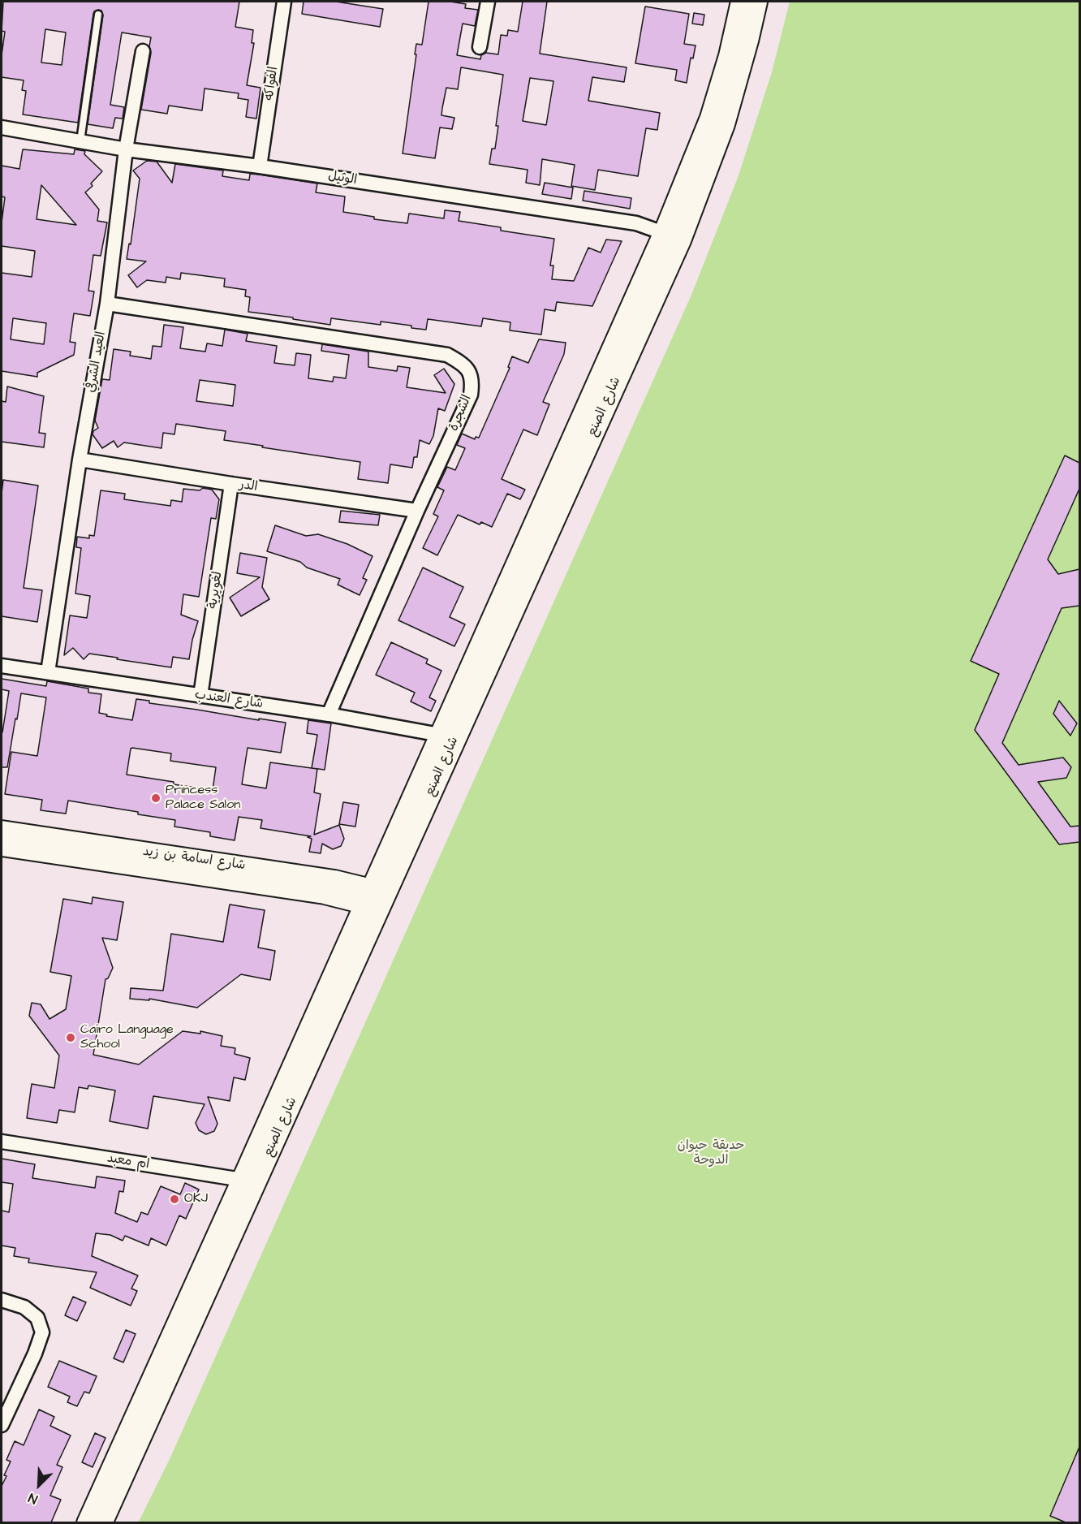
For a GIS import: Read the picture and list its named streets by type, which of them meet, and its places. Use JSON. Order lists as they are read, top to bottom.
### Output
{
  "streets": {
    "street": [
      "الفواكه",
      "الوثيل",
      "العيد الشرقي",
      "شارع الصنع",
      "الشجرة",
      "الدر",
      "لغويرية",
      "شارع العندب",
      "شارع اسامة بن زيد",
      "ام معبد"
    ]
  },
  "crossings": [
    ["الفواكه", "الوثيل"],
    ["الوثيل", "العيد الشرقي"],
    ["الوثيل", "شارع الصنع"],
    ["العيد الشرقي", "الشجرة"],
    ["العيد الشرقي", "الدر"],
    ["العيد الشرقي", "شارع العندب"],
    ["شارع الصنع", "شارع العندب"],
    ["شارع الصنع", "شارع اسامة بن زيد"],
    ["شارع الصنع", "ام معبد"],
    ["الشجرة", "الدر"],
    ["الشجرة", "شارع العندب"],
    ["الدر", "لغويرية"],
    ["لغويرية", "شارع العندب"]
  ],
  "parks": ["حديقة حيوان الدوحة"],
  "places": ["Princess Palace Salon", "Cairo Language School", "OKJ"],
  "north": "bottom left"
}
